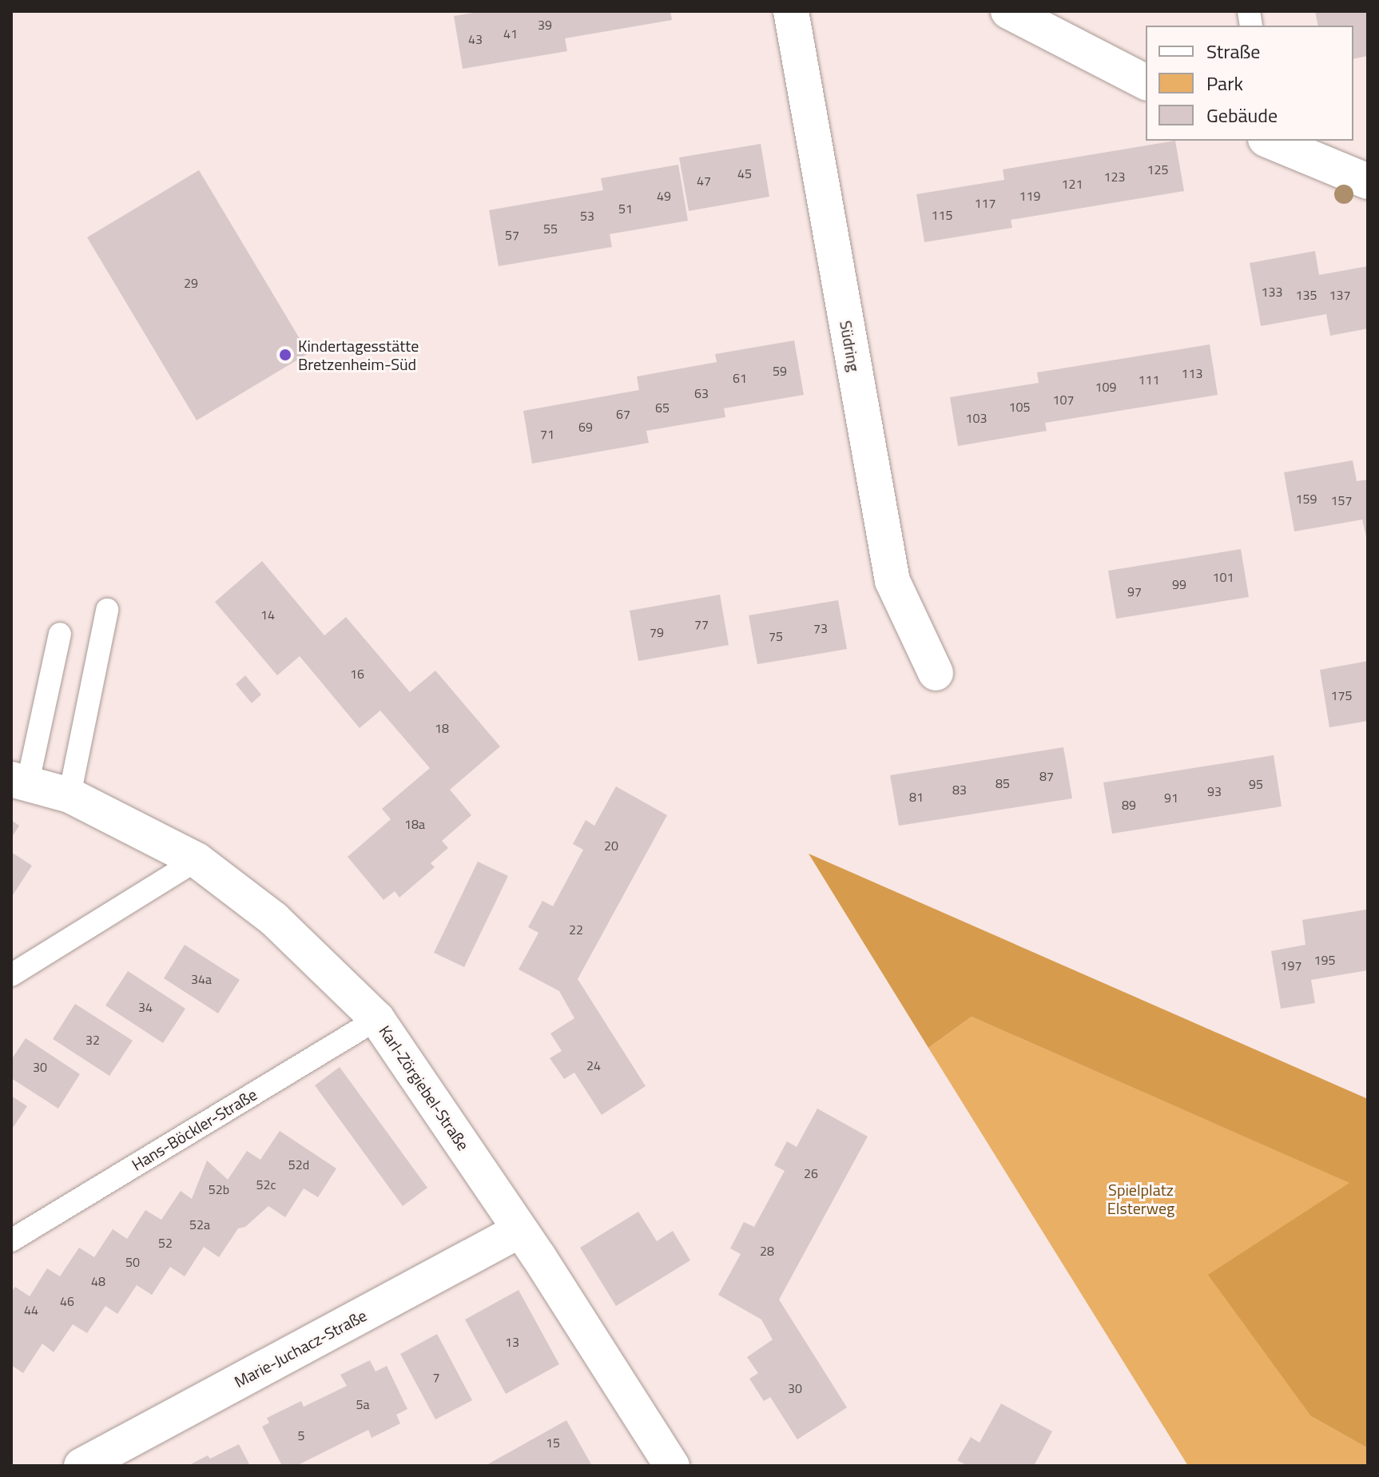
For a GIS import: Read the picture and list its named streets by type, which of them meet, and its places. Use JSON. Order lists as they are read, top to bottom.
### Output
{
  "streets": {
    "street": ["Südring", "Karl-Zörgiebel-Straße", "Marie-Juchacz-Straße"],
    "lane": ["Hans-Böckler-Straße"]
  },
  "crossings": [
    ["Karl-Zörgiebel-Straße", "Hans-Böckler-Straße"],
    ["Karl-Zörgiebel-Straße", "Marie-Juchacz-Straße"]
  ],
  "parks": ["Spielplatz Elsterweg"],
  "places": ["Kindertagesstätte Bretzenheim-Süd"],
  "house_numbers": [
    "39",
    "41",
    "43",
    "125",
    "45",
    "123",
    "47",
    "121",
    "49",
    "119",
    "117",
    "51",
    "115",
    "53",
    "55",
    "57",
    "29",
    "133",
    "135",
    "137",
    "59",
    "113",
    "61",
    "111",
    "109",
    "63",
    "107",
    "105",
    "65",
    "67",
    "103",
    "69",
    "71",
    "159",
    "157",
    "101",
    "99",
    "97",
    "14",
    "77",
    "73",
    "79",
    "75",
    "16",
    "175",
    "18",
    "87",
    "85",
    "95",
    "83",
    "93",
    "81",
    "91",
    "89",
    "18a",
    "20",
    "22",
    "195",
    "197",
    "34a",
    "34",
    "32",
    "24",
    "30",
    "52d",
    "26",
    "52c",
    "52b",
    "52a",
    "52",
    "28",
    "50",
    "48",
    "46",
    "44",
    "13",
    "7",
    "30",
    "5a",
    "5",
    "15"
  ],
  "legend": ["Straße", "Park", "Gebäude"]
}
